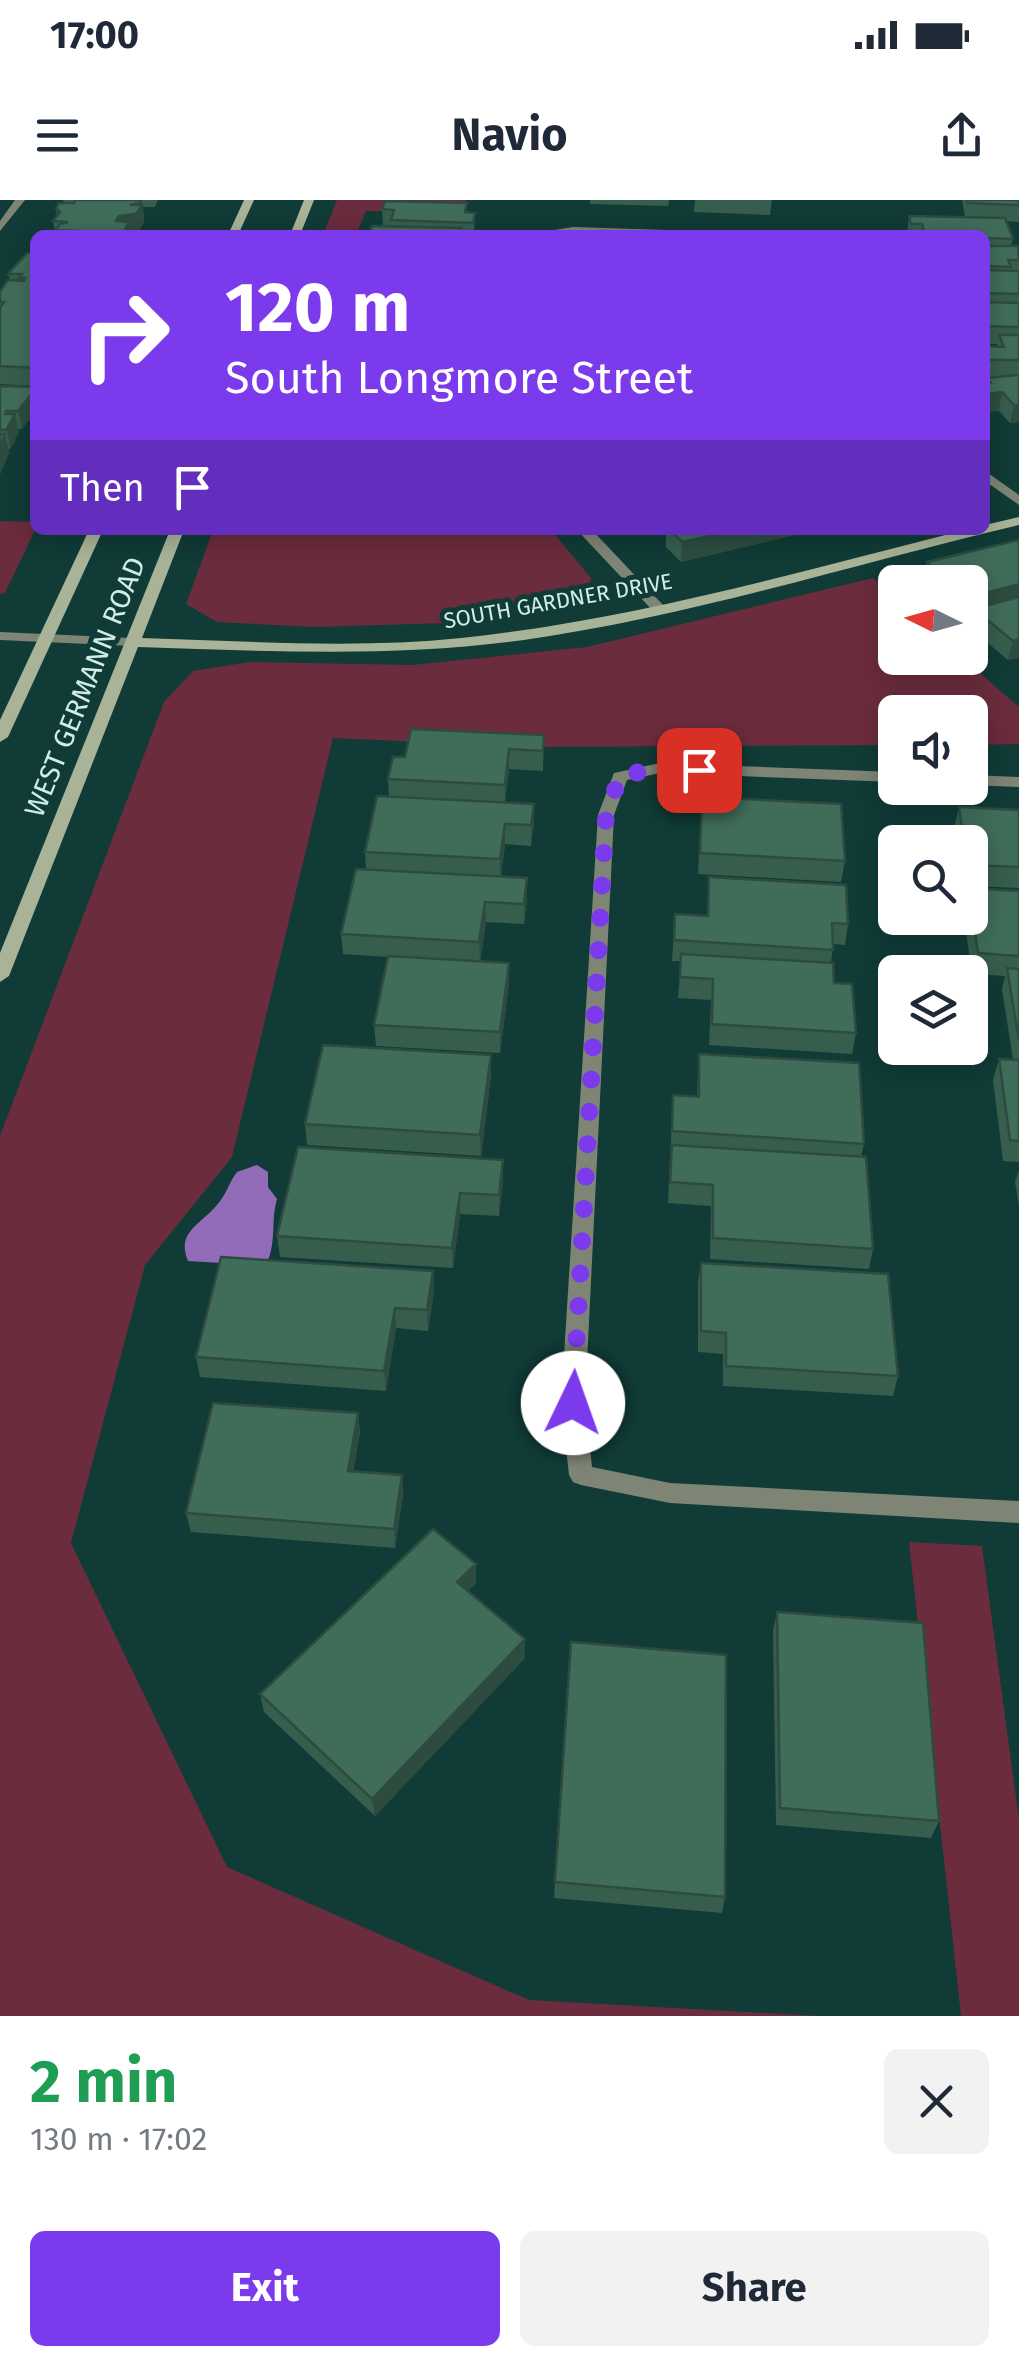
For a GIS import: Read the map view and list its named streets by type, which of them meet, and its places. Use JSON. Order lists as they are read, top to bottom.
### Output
{
  "streets": {
    "main road": ["SOUTH GARDNER DRIVE", "WEST GERMANN ROAD"]
  },
  "crossings": [
    ["SOUTH GARDNER DRIVE", "WEST GERMANN ROAD"]
  ],
  "north": "left",
  "page": {
    "status": "17:00",
    "header": "Navio",
    "turn": ["120 m", "South Longmore Street"],
    "then": "Then",
    "heading": ["2 min", "130 m · 17:02"],
    "buttons": ["Exit", "Share"]
  }
}
